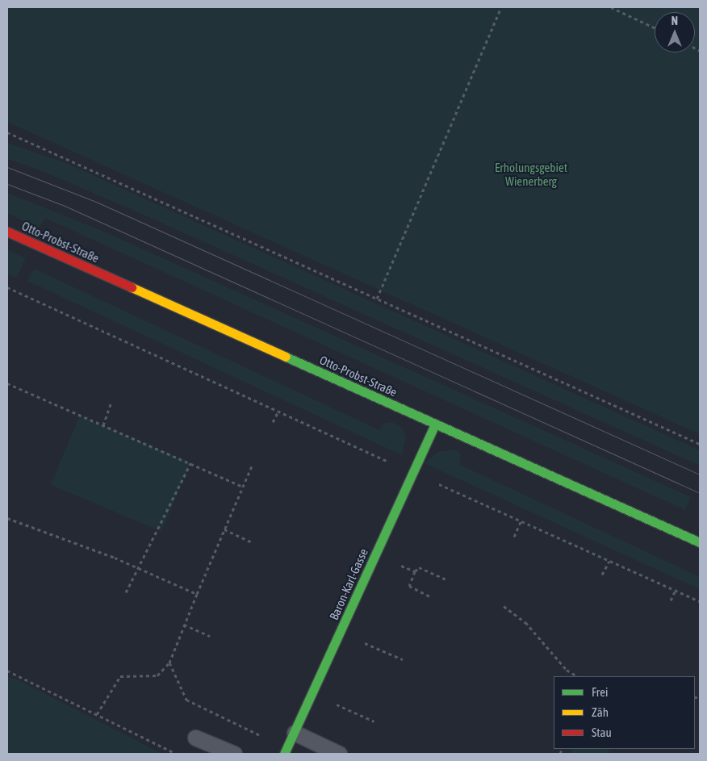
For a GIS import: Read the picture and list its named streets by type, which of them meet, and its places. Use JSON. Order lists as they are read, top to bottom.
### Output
{
  "streets": {
    "street": ["Otto-Probst-Straße", "Baron-Karl-Gasse"]
  },
  "crossings": [
    ["Otto-Probst-Straße", "Baron-Karl-Gasse"]
  ],
  "parks": ["Erholungsgebiet Wienerberg"],
  "legend": ["Frei", "Zäh", "Stau"],
  "north": "top"
}
